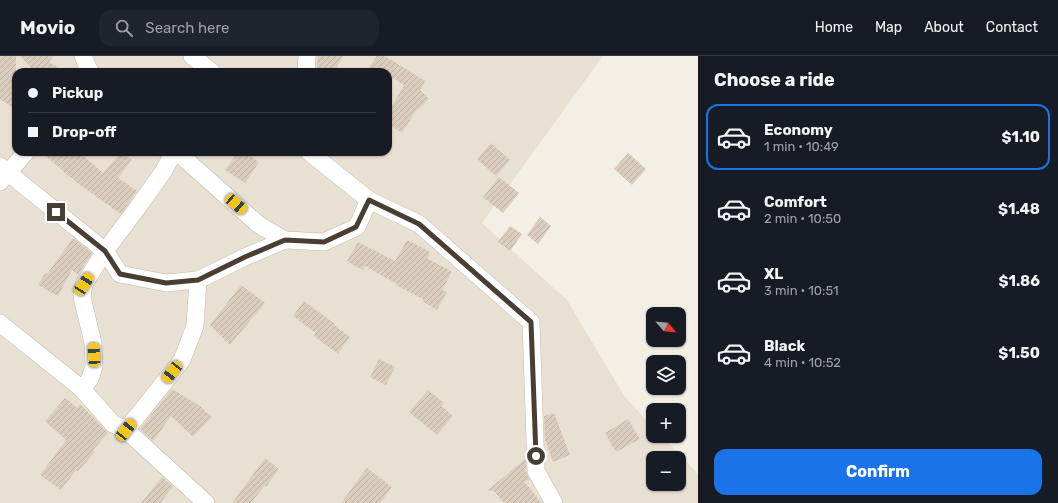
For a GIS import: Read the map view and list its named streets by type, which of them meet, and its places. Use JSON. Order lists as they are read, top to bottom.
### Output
{
  "north": "bottom right",
  "page": {
    "header": "Movio",
    "search": "Search here",
    "nav": [
      "Home",
      "Map",
      "About",
      "Contact"
    ],
    "heading": "Choose a ride",
    "banner": ["Pickup", "Drop-off"],
    "list": [
      {
        "name": "Economy",
        "note": "1 min · 10:49",
        "value": "$1.10"
      },
      {
        "name": "Comfort",
        "note": "2 min · 10:50",
        "value": "$1.48"
      },
      {
        "name": "XL",
        "note": "3 min · 10:51",
        "value": "$1.86"
      },
      {
        "name": "Black",
        "note": "4 min · 10:52",
        "value": "$1.50"
      }
    ],
    "map_buttons": ["+", "−"],
    "buttons": "Confirm"
  }
}
